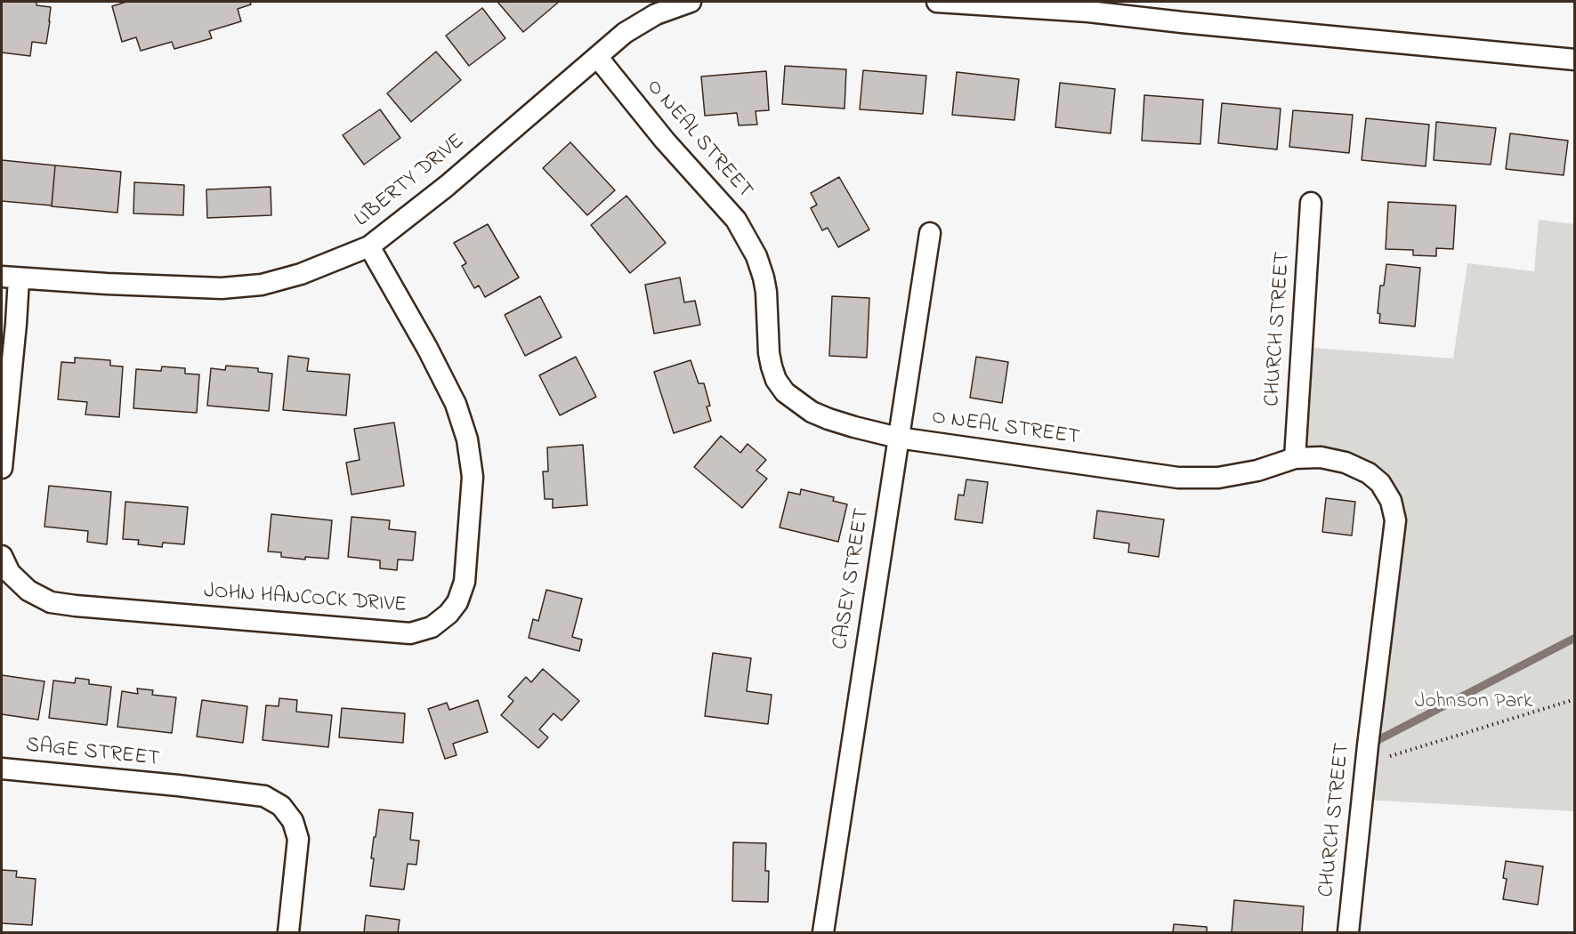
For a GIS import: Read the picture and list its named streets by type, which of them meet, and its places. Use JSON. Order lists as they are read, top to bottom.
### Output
{
  "streets": {
    "street": [
      "O NEAL STREET",
      "LIBERTY DRIVE",
      "CHURCH STREET",
      "CASEY STREET",
      "JOHN HANCOCK DRIVE",
      "SAGE STREET"
    ]
  },
  "crossings": [
    ["O NEAL STREET", "LIBERTY DRIVE"],
    ["O NEAL STREET", "CHURCH STREET"],
    ["O NEAL STREET", "CASEY STREET"],
    ["LIBERTY DRIVE", "JOHN HANCOCK DRIVE"]
  ],
  "parks": ["Johnson Park"]
}
